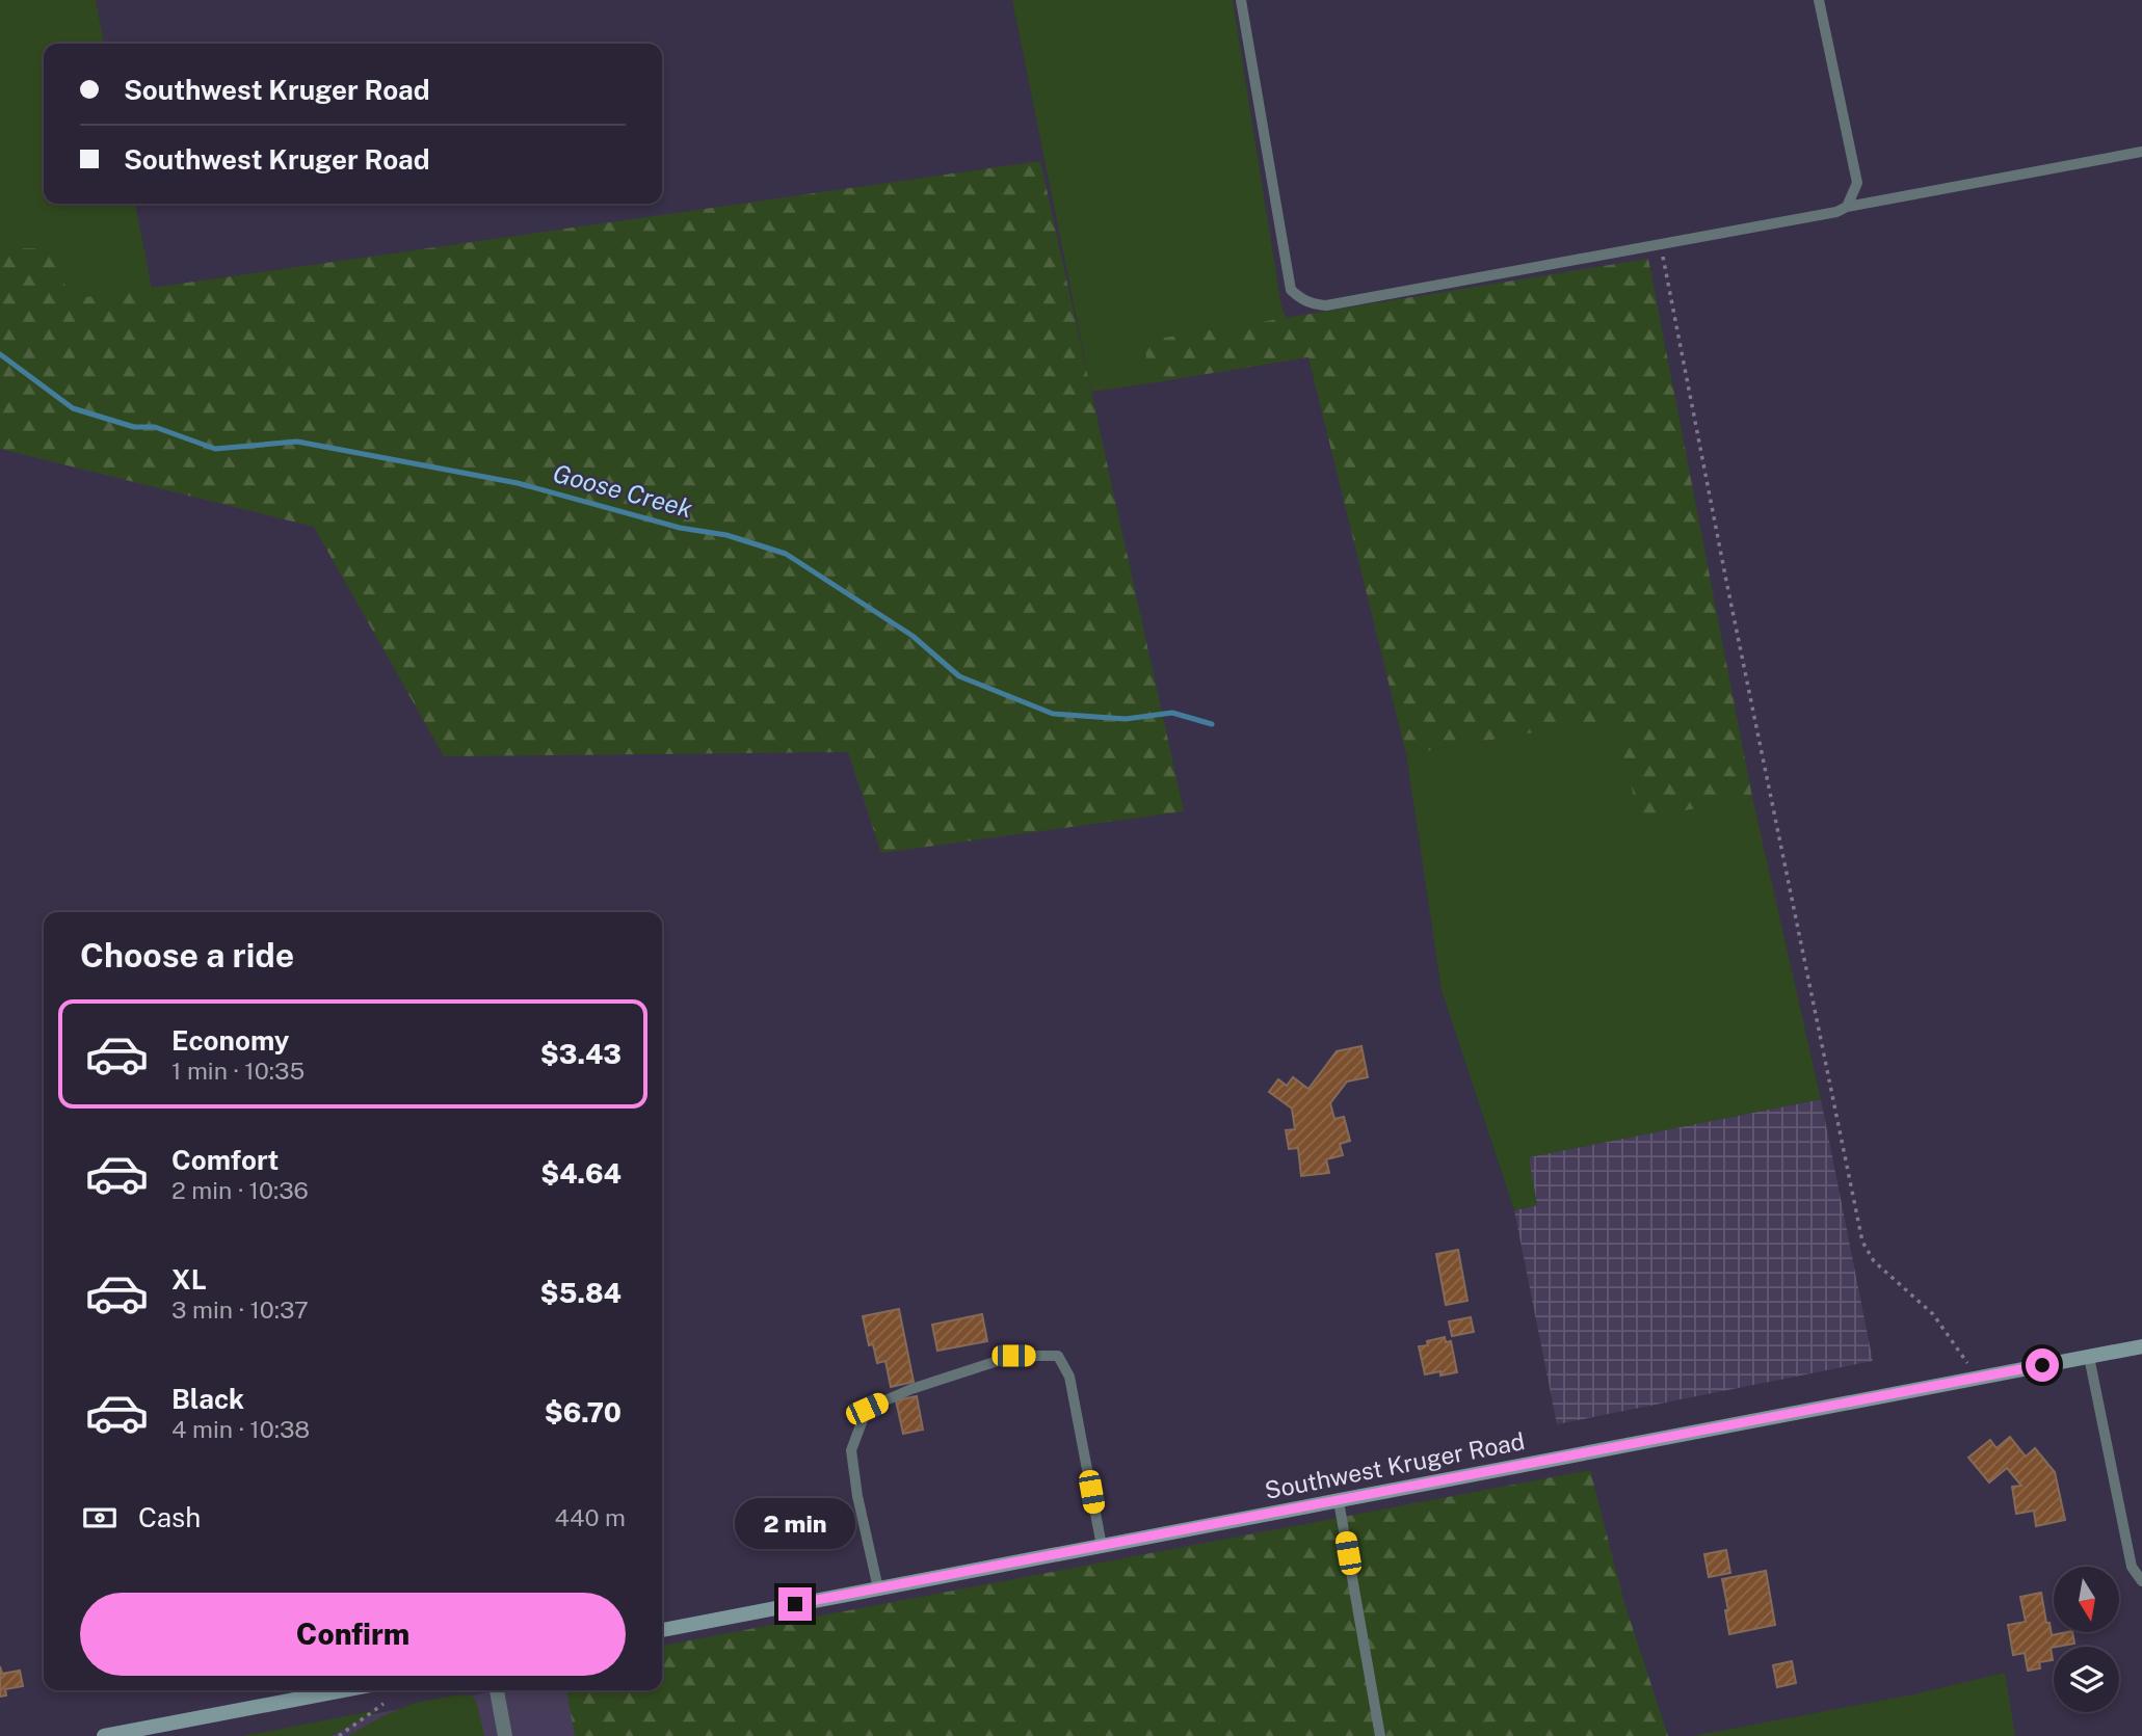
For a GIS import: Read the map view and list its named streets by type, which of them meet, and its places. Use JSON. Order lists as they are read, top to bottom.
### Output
{
  "streets": {
    "street": ["Southwest Kruger Road"]
  },
  "water": ["Goose Creek"],
  "north": "bottom",
  "page": {
    "banner": ["Southwest Kruger Road", "Southwest Kruger Road"],
    "heading": "Choose a ride",
    "list": [
      {
        "name": "Economy",
        "note": "1 min · 10:35",
        "value": "$3.43"
      },
      {
        "name": "Comfort",
        "note": "2 min · 10:36",
        "value": "$4.64"
      },
      {
        "name": "XL",
        "note": "3 min · 10:37",
        "value": "$5.84"
      },
      {
        "name": "Black",
        "note": "4 min · 10:38",
        "value": "$6.70"
      }
    ],
    "pay": ["Cash", "440 m"],
    "bubble": "2 min",
    "buttons": "Confirm"
  }
}
